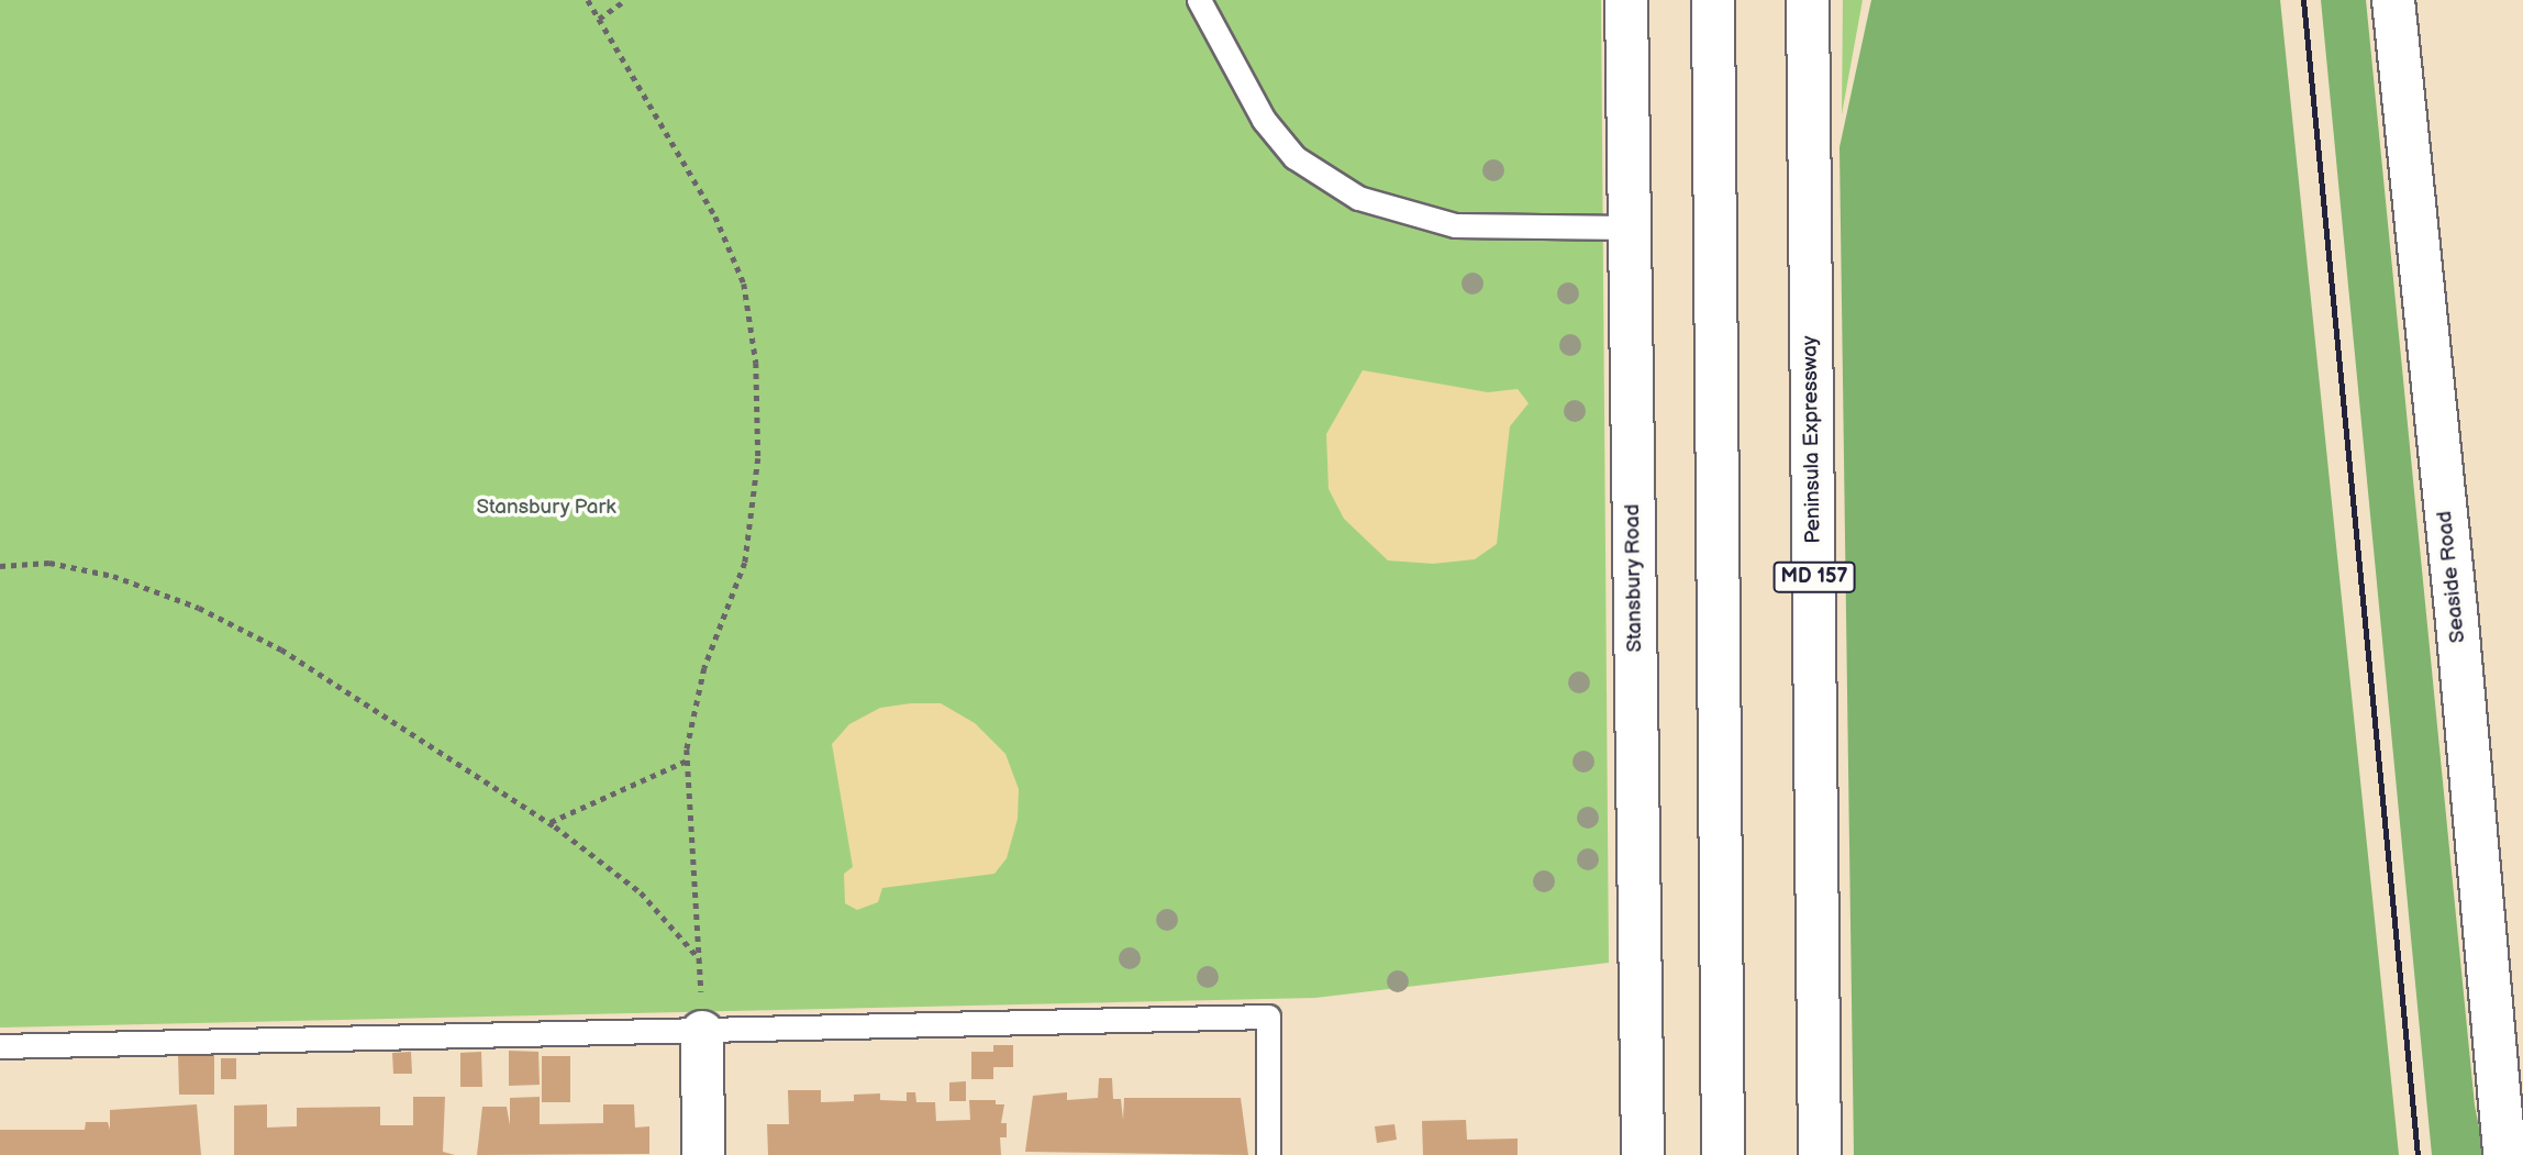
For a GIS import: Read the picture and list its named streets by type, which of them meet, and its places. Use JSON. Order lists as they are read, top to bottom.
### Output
{
  "streets": {
    "street": [
      "Peninsula Expressway",
      "MD 157",
      "Seaside Road",
      "Stansbury Road"
    ]
  },
  "parks": ["Stansbury Park"]
}
